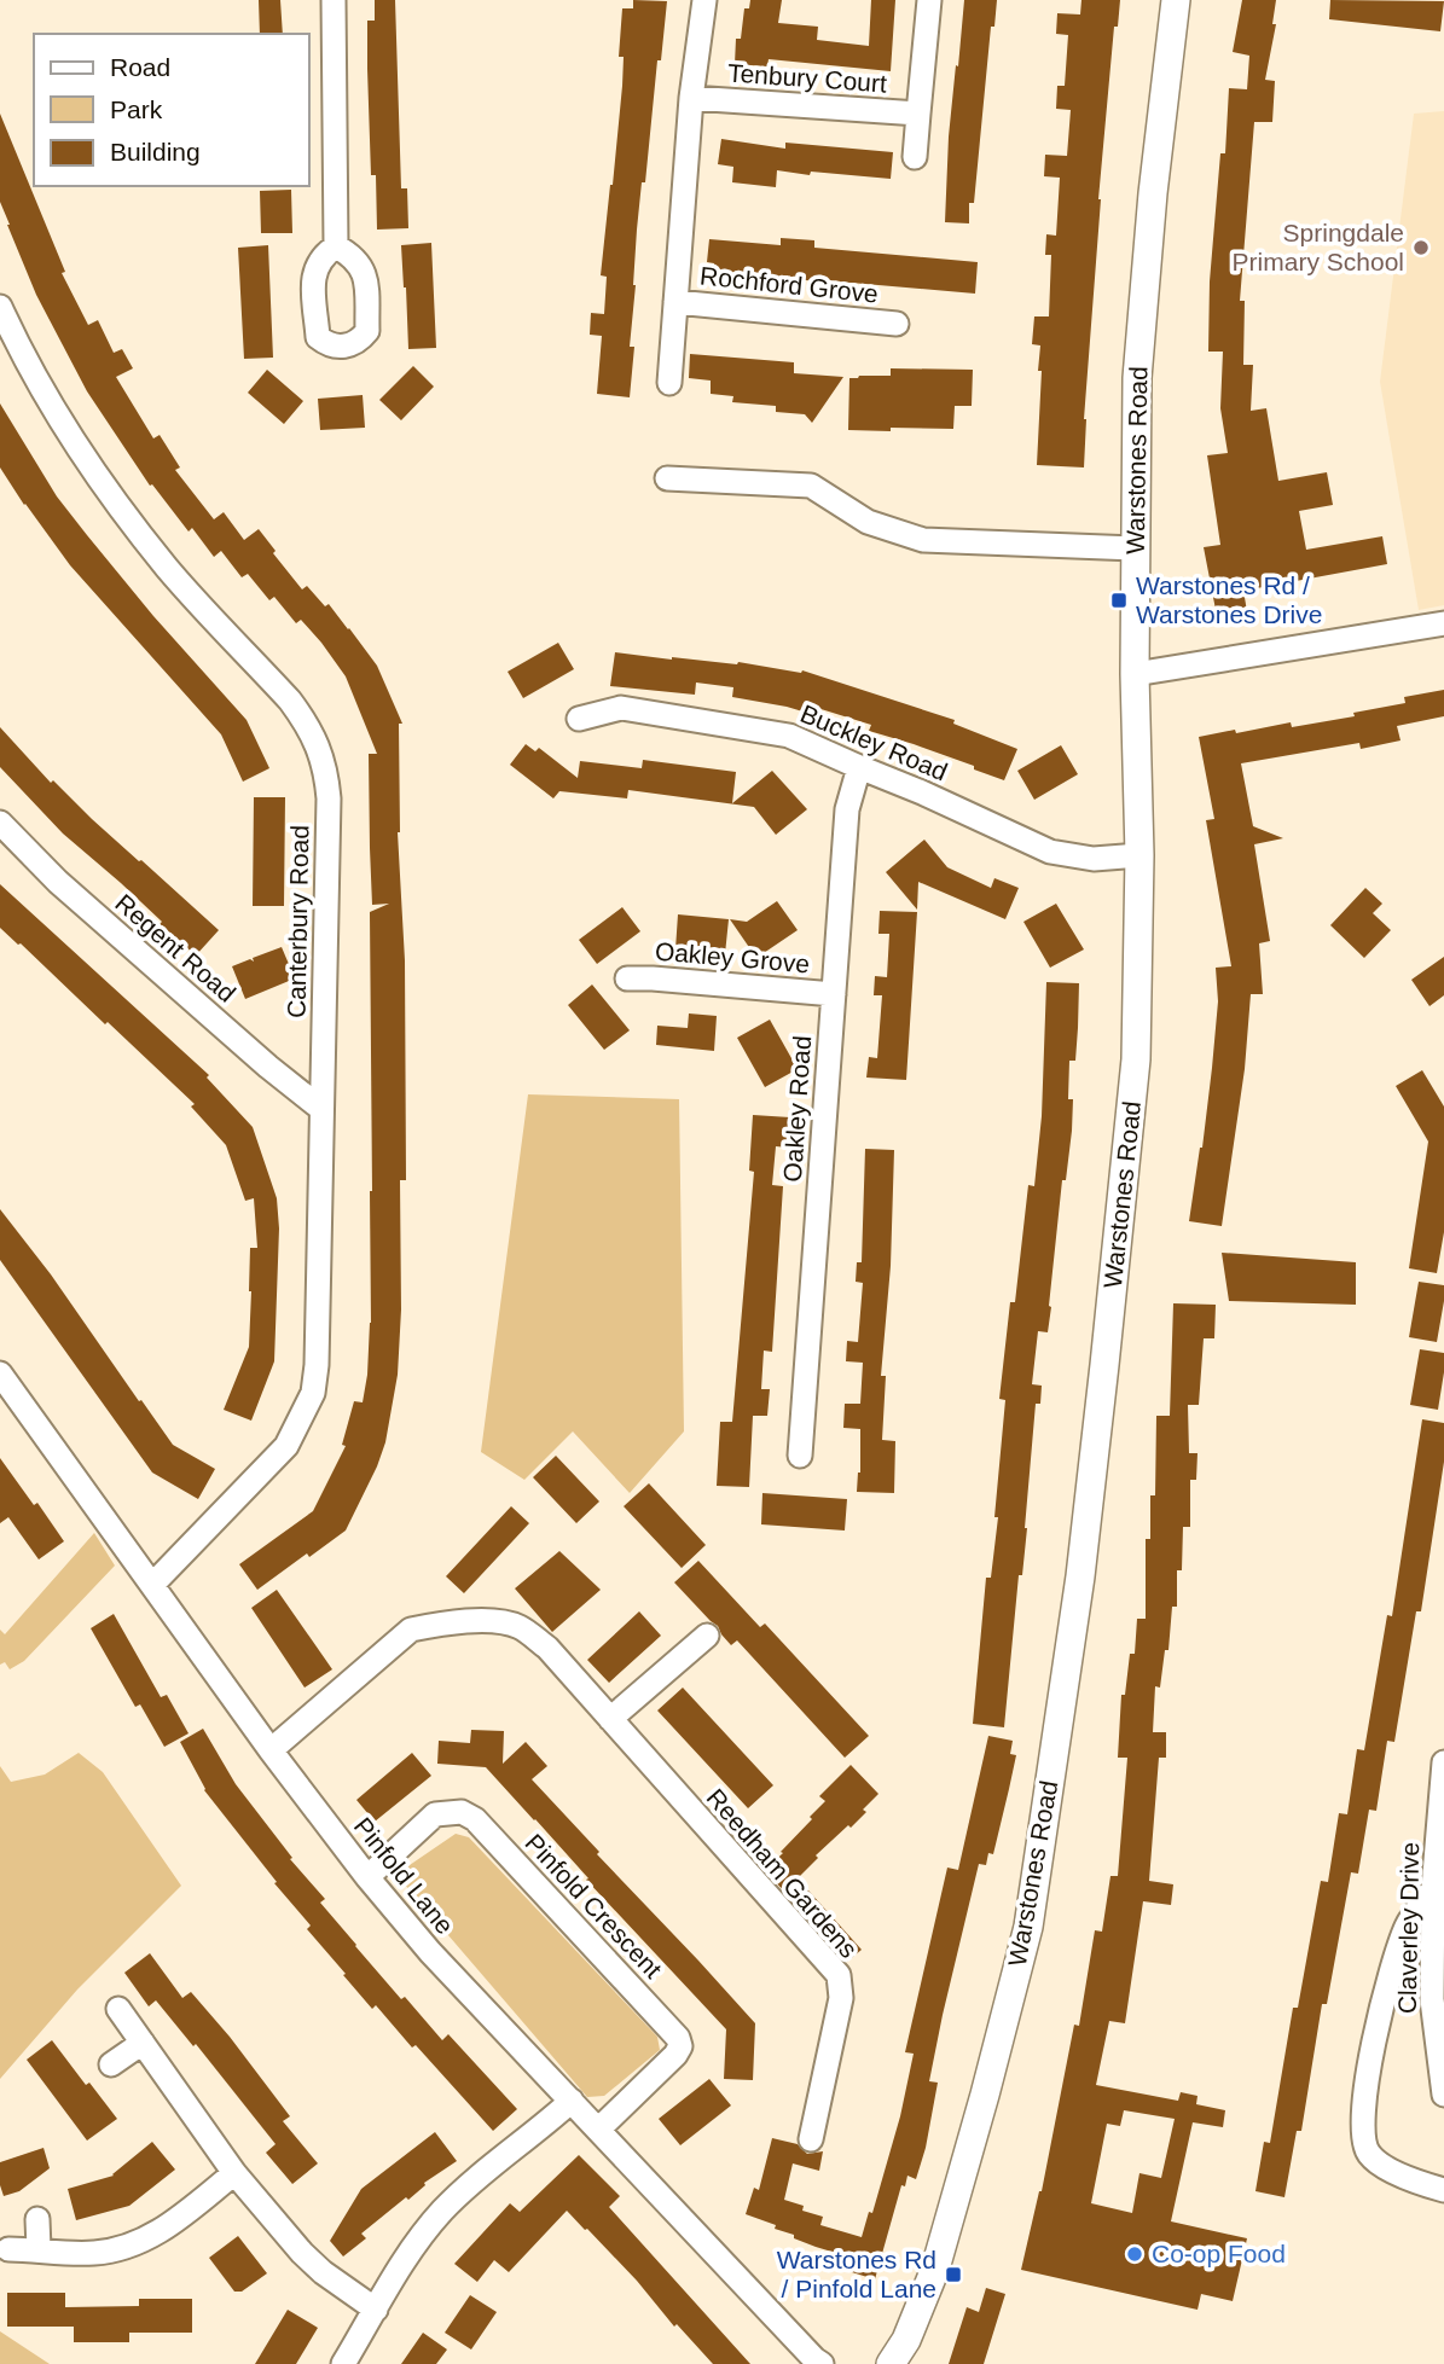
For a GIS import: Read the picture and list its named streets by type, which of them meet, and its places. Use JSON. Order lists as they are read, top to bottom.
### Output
{
  "streets": {
    "street": [
      "Tenbury Court",
      "Rochford Grove",
      "Warstones Road",
      "Buckley Road",
      "Canterbury Road",
      "Regent Road",
      "Oakley Grove",
      "Oakley Road",
      "Reedham Gardens",
      "Pinfold Lane",
      "Pinfold Crescent",
      "Claverley Drive"
    ]
  },
  "crossings": [
    ["Tenbury Court", "Rochford Grove"],
    ["Warstones Road", "Buckley Road"],
    ["Buckley Road", "Oakley Road"],
    ["Canterbury Road", "Regent Road"],
    ["Canterbury Road", "Pinfold Lane"],
    ["Oakley Grove", "Oakley Road"],
    ["Reedham Gardens", "Pinfold Lane"],
    ["Pinfold Lane", "Pinfold Crescent"]
  ],
  "places": {
    "other": ["Springdale Primary School", "Co-op Food"],
    "transit": ["Warstones Rd / Warstones Drive", "Warstones Rd / Pinfold Lane"]
  },
  "legend": ["Road", "Park", "Building"]
}
